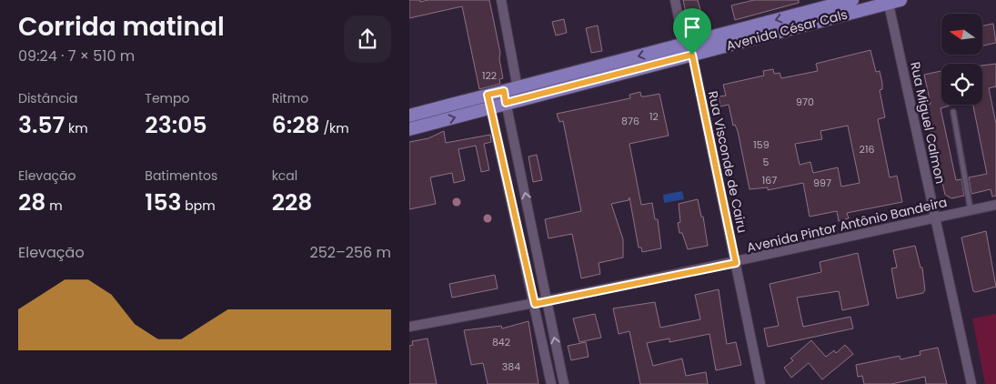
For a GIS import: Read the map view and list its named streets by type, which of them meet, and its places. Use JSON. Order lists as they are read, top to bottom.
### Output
{
  "streets": {
    "main road": ["Avenida César Cals"],
    "street": ["Rua Miguel Calmon", "Rua Visconde de Cairu", "Avenida Pintor Antônio Bandeira"]
  },
  "crossings": [
    ["Avenida César Cals", "Rua Miguel Calmon"],
    ["Avenida César Cals", "Rua Visconde de Cairu"],
    ["Rua Miguel Calmon", "Avenida Pintor Antônio Bandeira"],
    ["Rua Visconde de Cairu", "Avenida Pintor Antônio Bandeira"]
  ],
  "house_numbers": [
    "122",
    "970",
    "12",
    "876",
    "159",
    "216",
    "5",
    "167",
    "997",
    "842",
    "384"
  ],
  "north": "left",
  "page": {
    "heading": ["Corrida matinal", "09:24 · 7 × 510 m"],
    "stats": [
      ["Distância", "3.57 km"],
      ["Tempo", "23:05"],
      ["Ritmo", "6:28 /km"],
      ["Elevação", "28 m"],
      ["Batimentos", "153 bpm"],
      ["kcal", "228"]
    ],
    "chart": ["Elevação", "252–256 m"]
  }
}
